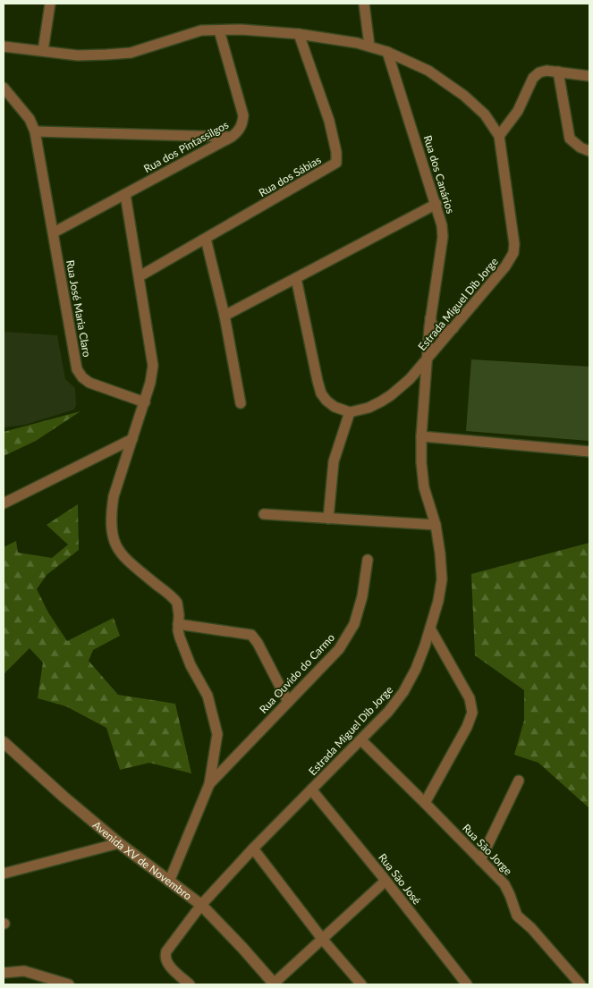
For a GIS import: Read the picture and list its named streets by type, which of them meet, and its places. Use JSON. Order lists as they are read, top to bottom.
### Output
{
  "streets": {
    "street": [
      "Rua dos Pintassilgos",
      "Rua dos Canários",
      "Rua dos Sábias",
      "Estrada Miguel Dib Jorge",
      "Rua José Maria Claro",
      "Rua Ouvido do Carmo",
      "Rua São Jorge",
      "Avenida XV de Novembro",
      "Rua São José"
    ]
  },
  "crossings": [
    ["Rua dos Pintassilgos", "Estrada Miguel Dib Jorge"],
    ["Rua dos Pintassilgos", "Rua José Maria Claro"],
    ["Rua dos Canários", "Estrada Miguel Dib Jorge"],
    ["Rua dos Sábias", "Estrada Miguel Dib Jorge"],
    ["Estrada Miguel Dib Jorge", "Rua São Jorge"],
    ["Estrada Miguel Dib Jorge", "Avenida XV de Novembro"],
    ["Estrada Miguel Dib Jorge", "Rua São José"]
  ]
}
